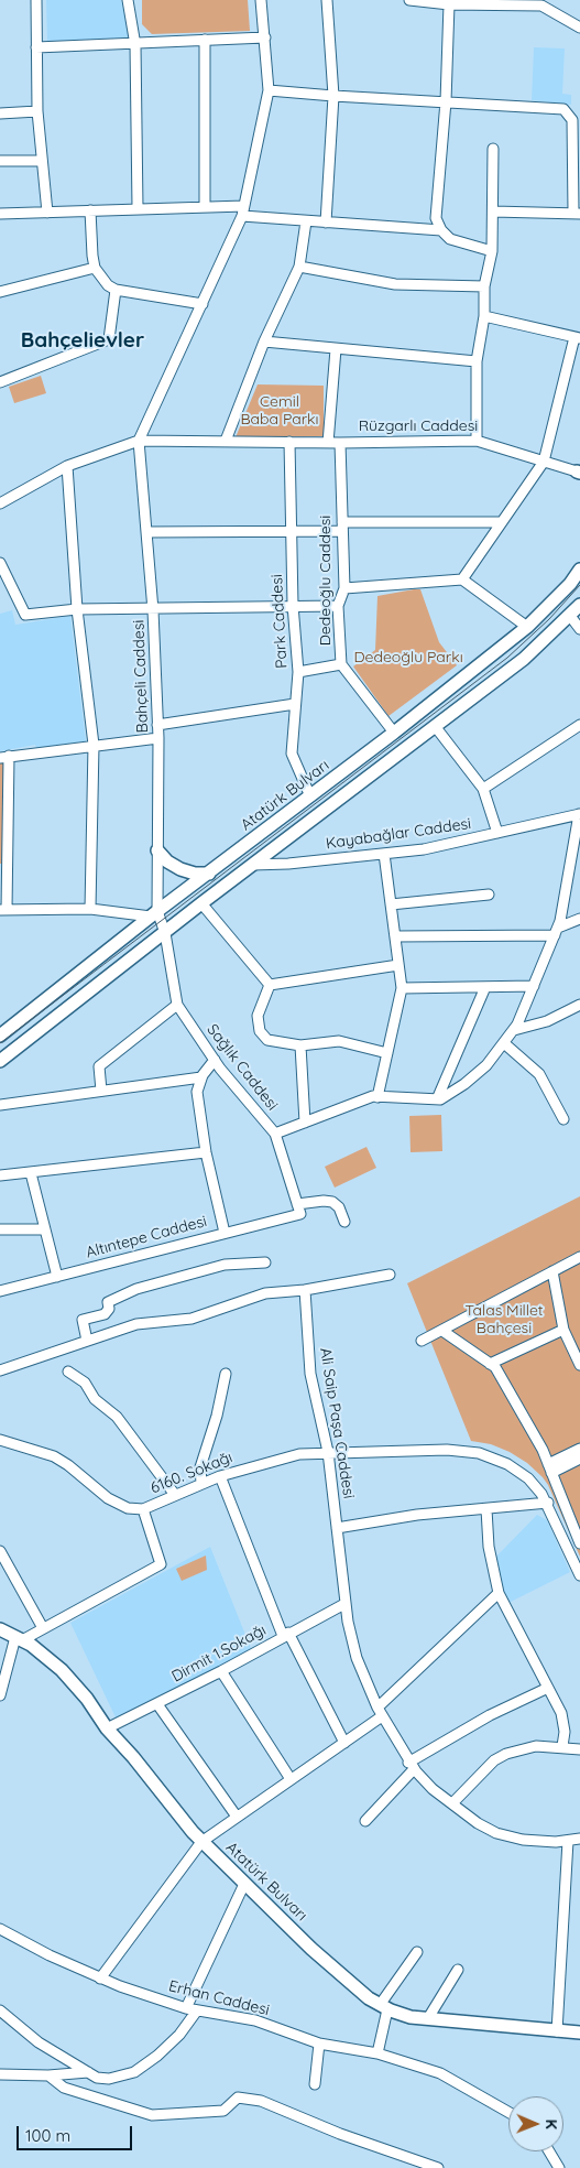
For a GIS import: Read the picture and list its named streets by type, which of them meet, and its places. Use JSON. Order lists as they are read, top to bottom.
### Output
{
  "streets": {
    "main road": ["Atatürk Bulvarı"],
    "street": [
      "Rüzgarlı Caddesi",
      "Dedeoğlu Caddesi",
      "Park Caddesi",
      "Bahçeli Caddesi",
      "Kayabağlar Caddesi",
      "Sağlık Caddesi",
      "Altıntepe Caddesi",
      "Ali Saip Paşa Caddesi",
      "6160. Sokağı",
      "Dirmit 1.Sokağı",
      "Erhan Caddesi"
    ]
  },
  "crossings": [
    ["Rüzgarlı Caddesi", "Dedeoğlu Caddesi"],
    ["Rüzgarlı Caddesi", "Park Caddesi"],
    ["Rüzgarlı Caddesi", "Bahçeli Caddesi"],
    ["Dedeoğlu Caddesi", "Atatürk Bulvarı"],
    ["Park Caddesi", "Atatürk Bulvarı"],
    ["Bahçeli Caddesi", "Atatürk Bulvarı"],
    ["Bahçeli Caddesi", "Sağlık Caddesi"],
    ["Atatürk Bulvarı", "Sağlık Caddesi"],
    ["Atatürk Bulvarı", "6160. Sokağı"],
    ["Atatürk Bulvarı", "Dirmit 1.Sokağı"],
    ["Kayabağlar Caddesi", "Sağlık Caddesi"],
    ["Ali Saip Paşa Caddesi", "6160. Sokağı"],
    ["Ali Saip Paşa Caddesi", "Dirmit 1.Sokağı"]
  ],
  "districts": ["Bahçelievler"],
  "parks": ["Cemil Baba Parkı", "Dedeoğlu Parkı", "Talas Millet Bahçesi"],
  "scale_bar": "100 m",
  "north": "right"
}
